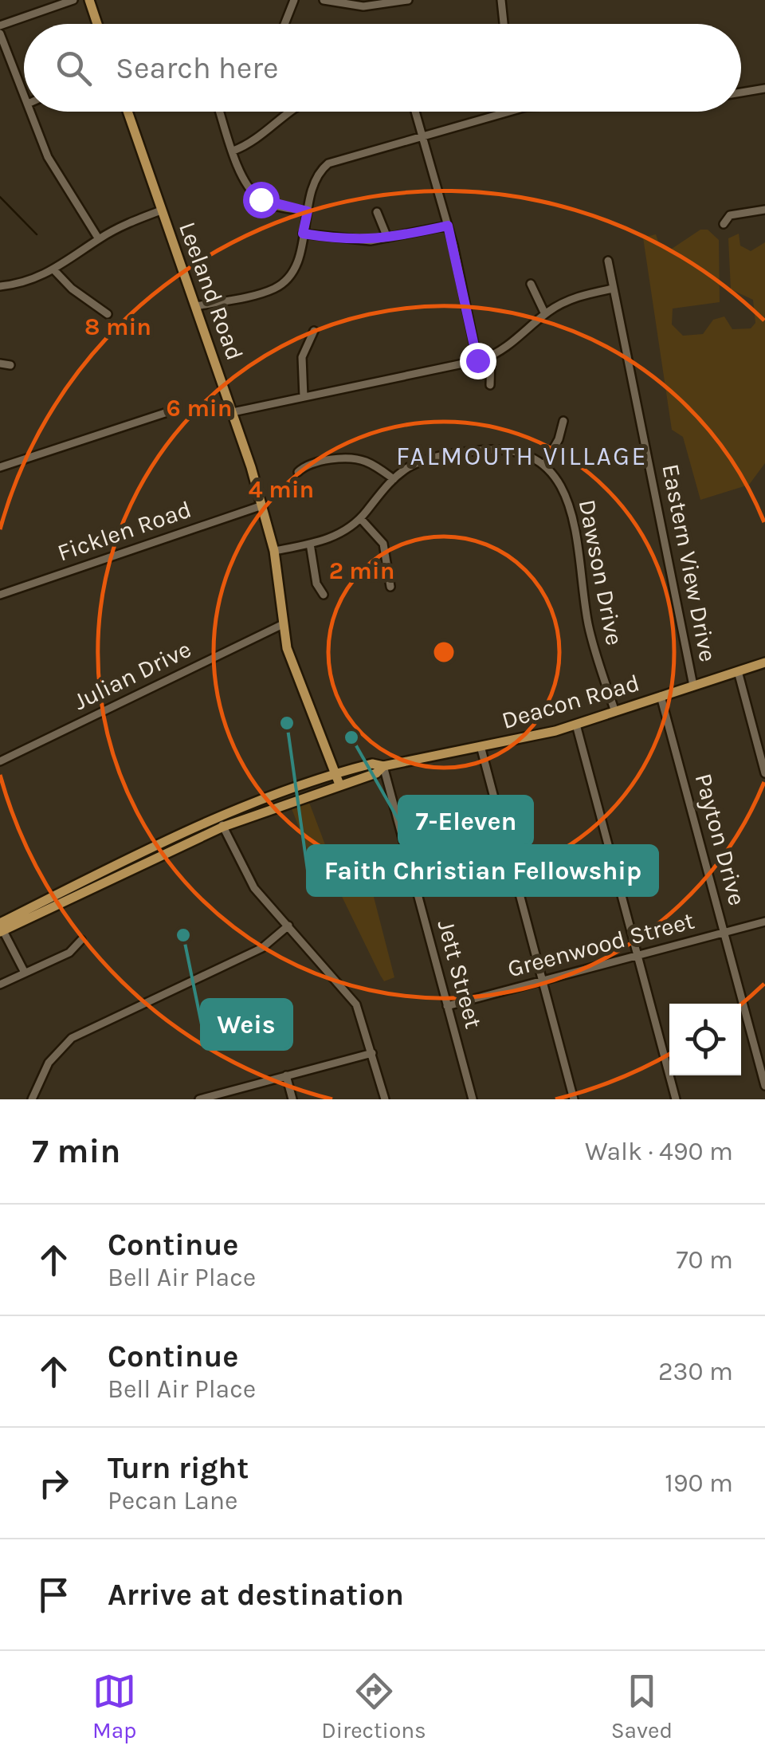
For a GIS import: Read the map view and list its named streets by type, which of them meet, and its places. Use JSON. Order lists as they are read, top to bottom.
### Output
{
  "streets": {
    "main road": ["Leeland Road", "Deacon Road"],
    "street": [
      "Ficklen Road",
      "Eastern View Drive",
      "Dawson Drive",
      "Julian Drive",
      "Payton Drive",
      "Greenwood Street",
      "Jett Street"
    ]
  },
  "crossings": [
    ["Leeland Road", "Ficklen Road"],
    ["Leeland Road", "Julian Drive"],
    ["Leeland Road", "Deacon Road"],
    ["Eastern View Drive", "Deacon Road"],
    ["Dawson Drive", "Deacon Road"],
    ["Deacon Road", "Payton Drive"],
    ["Deacon Road", "Jett Street"],
    ["Payton Drive", "Greenwood Street"],
    ["Greenwood Street", "Jett Street"]
  ],
  "districts": ["FALMOUTH VILLAGE"],
  "places": ["Faith Christian Fellowship", "7-Eleven", "Weis"],
  "page": {
    "search": "Search here",
    "heading": ["7 min", "Walk · 490 m"],
    "list": [
      ["Continue", "Bell Air Place", "70 m"],
      ["Continue", "Bell Air Place", "230 m"],
      ["Turn right", "Pecan Lane", "190 m"],
      "Arrive at destination"
    ],
    "nav": ["Map", "Directions", "Saved"]
  },
  "rings": [
    "8 min",
    "6 min",
    "4 min",
    "2 min"
  ]
}
